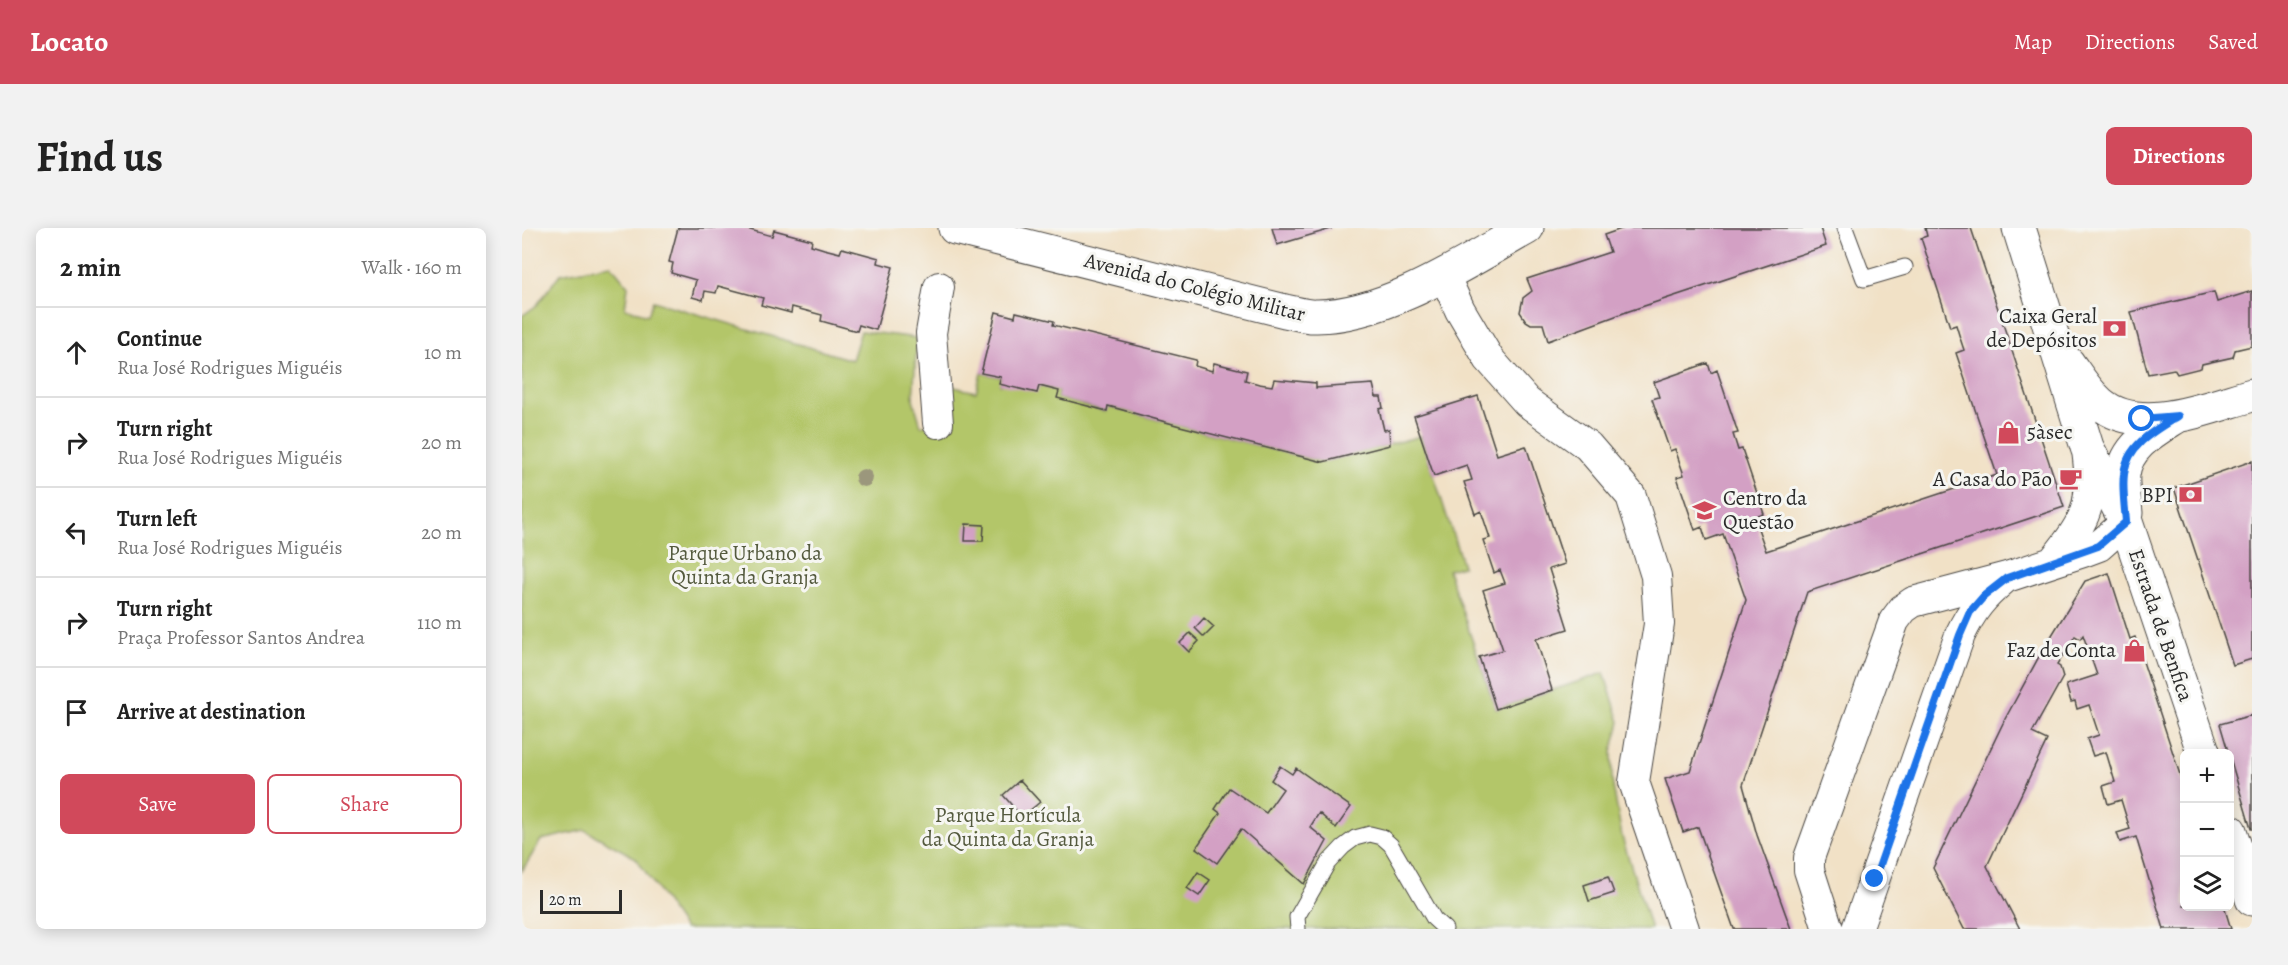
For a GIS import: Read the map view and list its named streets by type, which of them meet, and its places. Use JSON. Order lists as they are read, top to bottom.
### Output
{
  "streets": {
    "street": ["Avenida do Colégio Militar", "Estrada de Benfica"]
  },
  "parks": ["Parque Urbano da Quinta da Granja", "Parque Hortícula da Quinta da Granja"],
  "places": {
    "bank": ["Caixa Geral de Depósitos", "BPI"],
    "shop": ["5àsec", "Faz de Conta"],
    "cafe": ["A Casa do Pão"],
    "school or university": ["Centro da Questão"]
  },
  "scale_bar": "20 m",
  "page": {
    "header": "Locato",
    "nav": ["Map", "Directions", "Saved"],
    "buttons": [
      "Directions",
      ["Save", "Share"]
    ],
    "title": "Find us",
    "heading": ["2 min", "Walk · 160 m"],
    "list": [
      ["Continue", "Rua José Rodrigues Miguéis", "10 m"],
      ["Turn right", "Rua José Rodrigues Miguéis", "20 m"],
      ["Turn left", "Rua José Rodrigues Miguéis", "20 m"],
      ["Turn right", "Praça Professor Santos Andrea", "110 m"],
      "Arrive at destination"
    ],
    "map_buttons": ["+", "−"],
    "scale": "20 m"
  }
}
